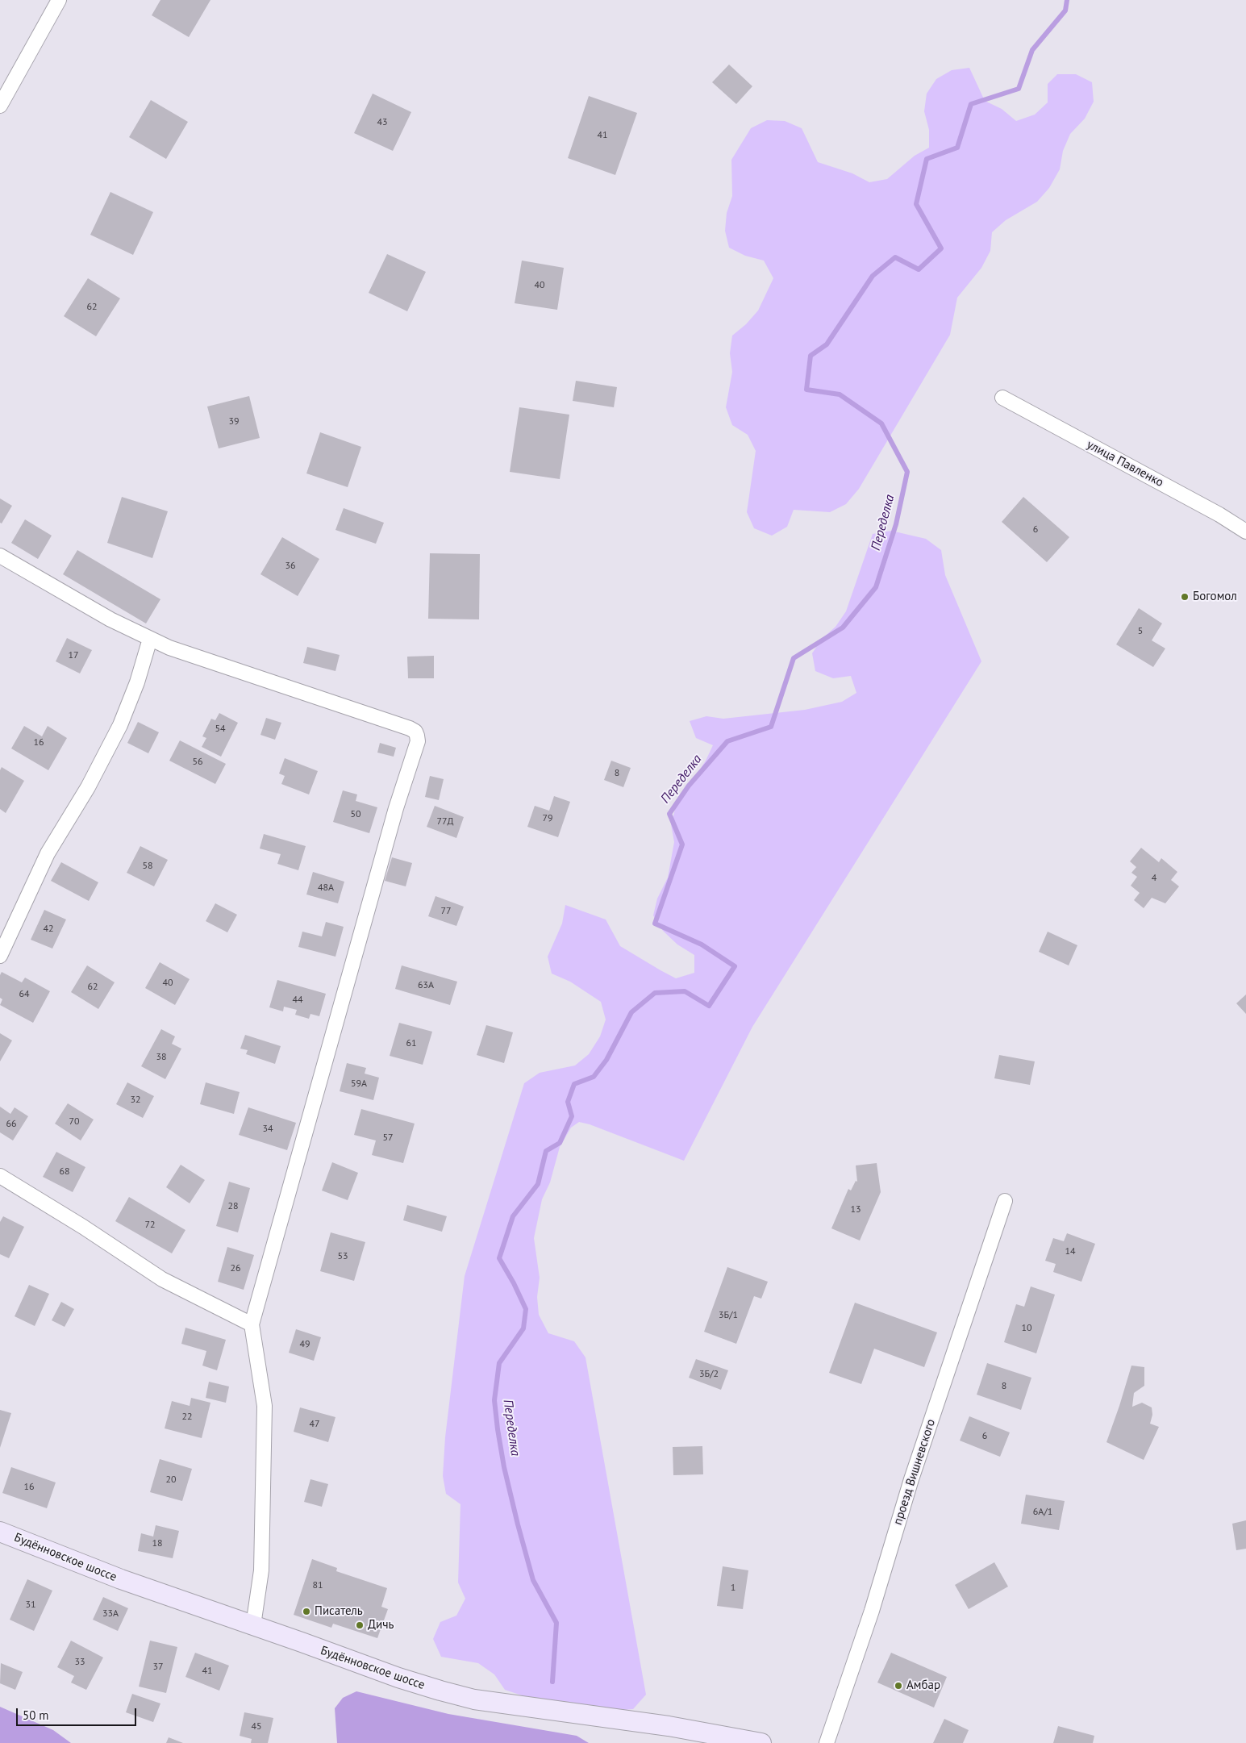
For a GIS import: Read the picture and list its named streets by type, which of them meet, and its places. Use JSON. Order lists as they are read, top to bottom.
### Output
{
  "streets": {
    "main road": ["Будённовское шоссе"],
    "street": ["улица Павленко", "проезд Вишневского"]
  },
  "water": ["Переделка"],
  "places": [
    "Богомол",
    "Писатель",
    "Дичь",
    "Амбар"
  ],
  "house_numbers": [
    "43",
    "41",
    "40",
    "62",
    "39",
    "6",
    "36",
    "5",
    "17",
    "54",
    "16",
    "56",
    "8",
    "50",
    "79",
    "77Д",
    "58",
    "4",
    "48А",
    "77",
    "42",
    "40",
    "63А",
    "62",
    "64",
    "44",
    "61",
    "38",
    "59А",
    "32",
    "70",
    "66",
    "34",
    "57",
    "68",
    "28",
    "13",
    "72",
    "14",
    "53",
    "26",
    "3Б/1",
    "10",
    "49",
    "3Б/2",
    "8",
    "22",
    "47",
    "6",
    "20",
    "16",
    "6А/1",
    "18",
    "81",
    "1",
    "31",
    "33А",
    "33",
    "37",
    "41",
    "45"
  ],
  "scale_bar": "50 m"
}
